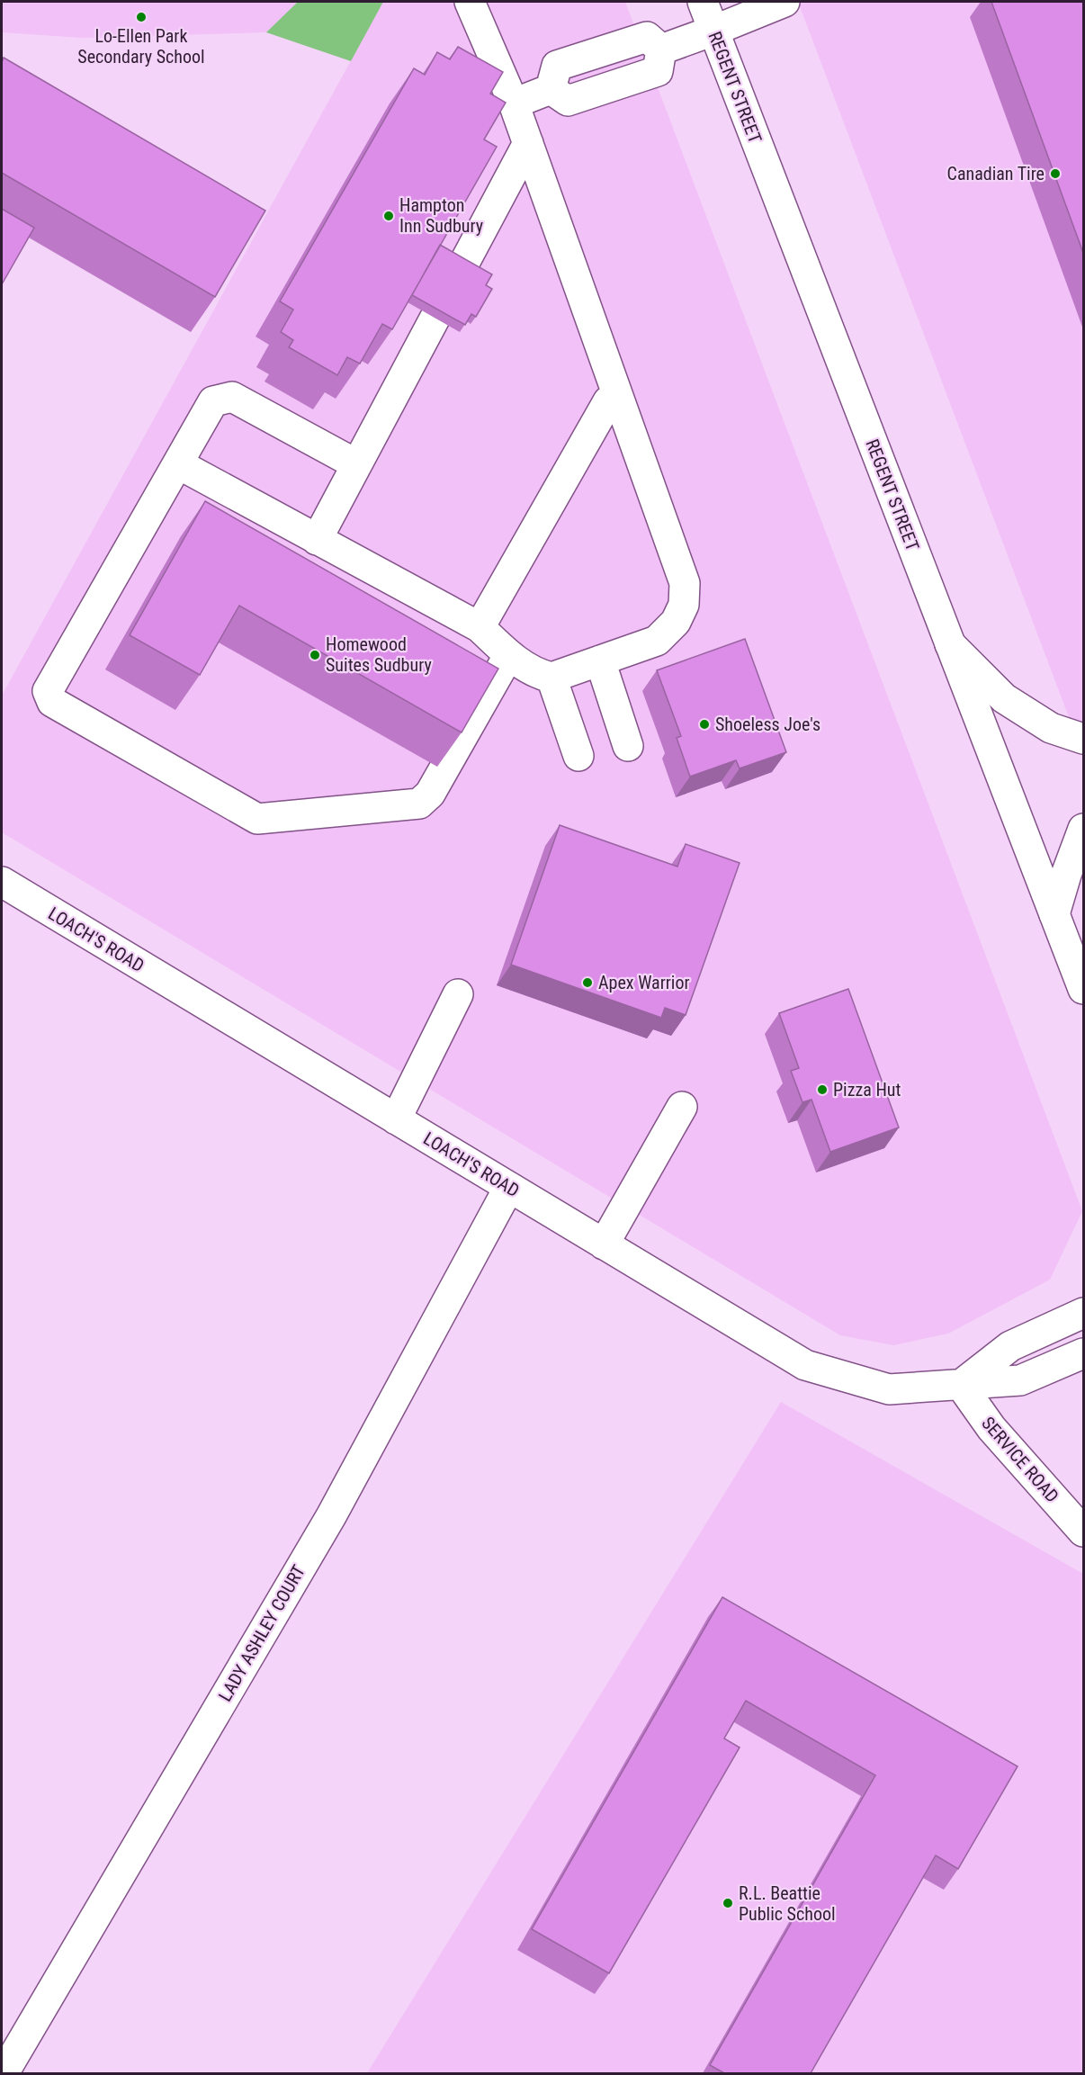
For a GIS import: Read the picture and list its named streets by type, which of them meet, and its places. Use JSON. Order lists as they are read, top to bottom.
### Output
{
  "streets": {
    "street": [
      "REGENT STREET",
      "LOACH'S ROAD",
      "SERVICE ROAD",
      "LADY ASHLEY COURT"
    ]
  },
  "crossings": [
    ["LOACH'S ROAD", "SERVICE ROAD"],
    ["LOACH'S ROAD", "LADY ASHLEY COURT"]
  ],
  "places": [
    "Lo-Ellen Park Secondary School",
    "Canadian Tire",
    "Hampton Inn Sudbury",
    "Homewood Suites Sudbury",
    "Shoeless Joe's",
    "Apex Warrior",
    "Pizza Hut",
    "R.L. Beattie Public School"
  ]
}
